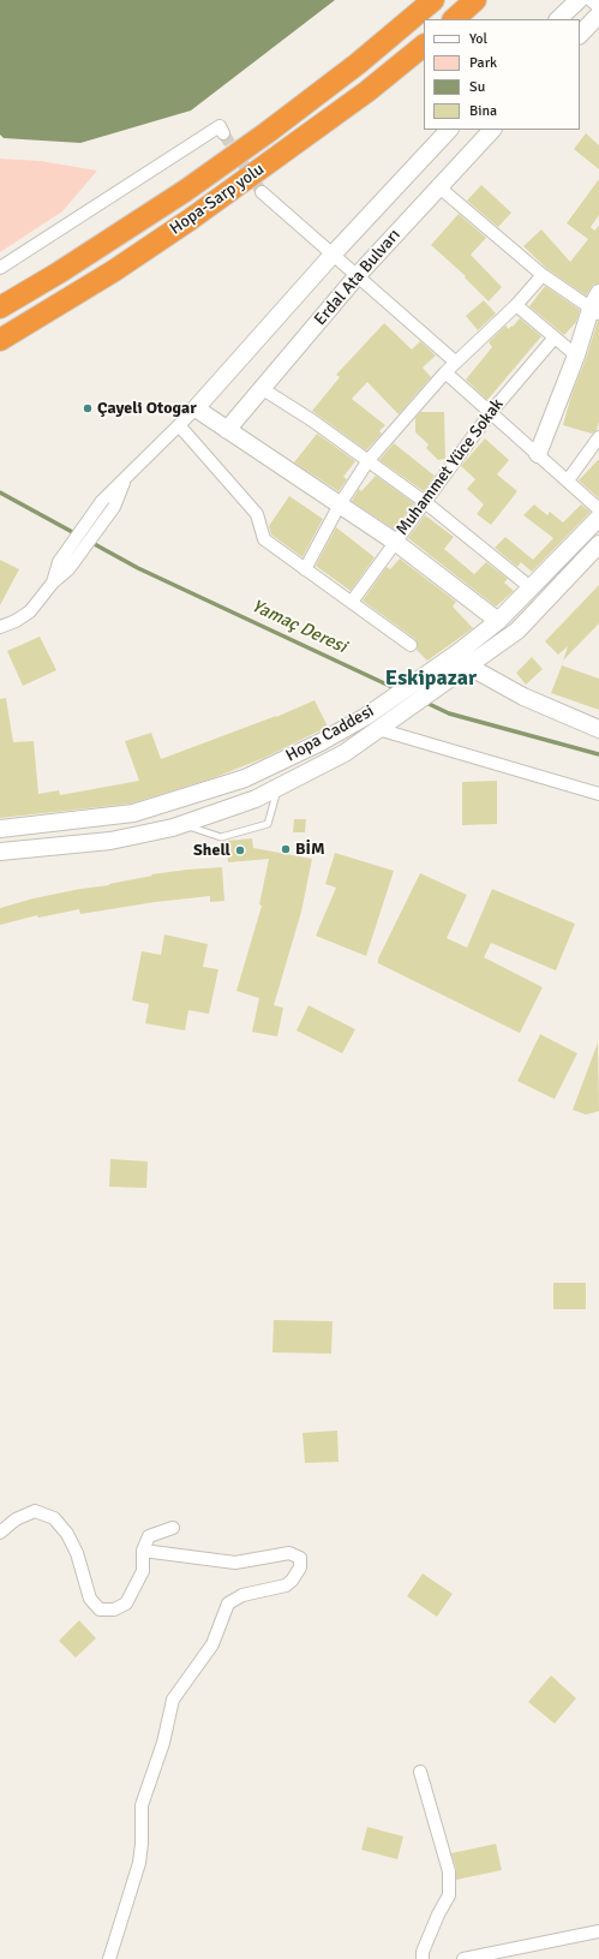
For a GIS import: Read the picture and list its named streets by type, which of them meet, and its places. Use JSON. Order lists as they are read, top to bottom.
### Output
{
  "streets": {
    "highway": ["Hopa-Sarp yolu"],
    "street": ["Erdal Ata Bulvarı", "Muhammet Yüce Sokak", "Hopa Caddesi"]
  },
  "districts": ["Eskipazar"],
  "water": ["Yamaç Deresi"],
  "places": ["Çayeli Otogar", "BİM", "Shell"],
  "legend": [
    "Yol",
    "Park",
    "Su",
    "Bina"
  ]
}
